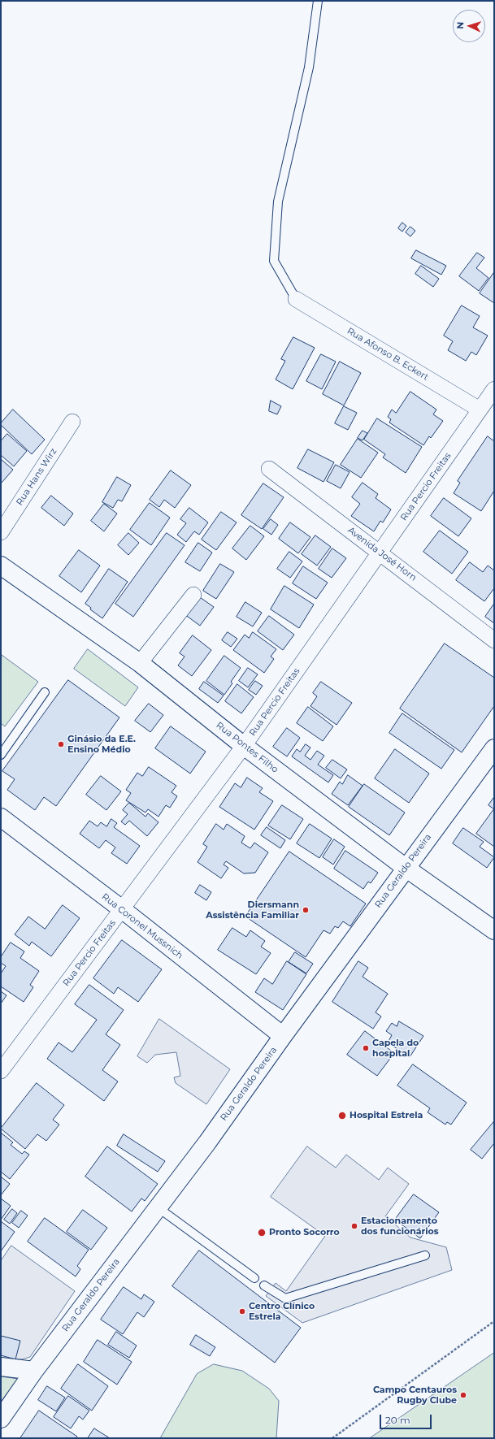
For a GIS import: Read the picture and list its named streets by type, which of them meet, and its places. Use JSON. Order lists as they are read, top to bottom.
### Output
{
  "streets": {
    "main road": ["Rua Pontes Filho", "Rua Geraldo Pereira", "Rua Coronel Mussnich"],
    "street": [
      "Rua Afonso B. Eckert",
      "Rua Hans Wirz",
      "Rua Percio Freitas",
      "Avenida José Horn"
    ]
  },
  "crossings": [
    ["Rua Afonso B. Eckert", "Rua Percio Freitas"],
    ["Rua Percio Freitas", "Avenida José Horn"],
    ["Rua Percio Freitas", "Rua Pontes Filho"],
    ["Rua Percio Freitas", "Rua Coronel Mussnich"],
    ["Rua Pontes Filho", "Rua Geraldo Pereira"],
    ["Rua Geraldo Pereira", "Rua Coronel Mussnich"]
  ],
  "places": [
    "Ginásio da E.E. Ensino Médio",
    "Diersmann Assistência Familiar",
    "Capela do hospital",
    "Hospital Estrela",
    "Estacionamento dos funcionários",
    "Pronto Socorro",
    "Centro Clínico Estrela",
    "Campo Centauros Rugby Clube"
  ],
  "scale_bar": "20 m",
  "north": "left"
}
